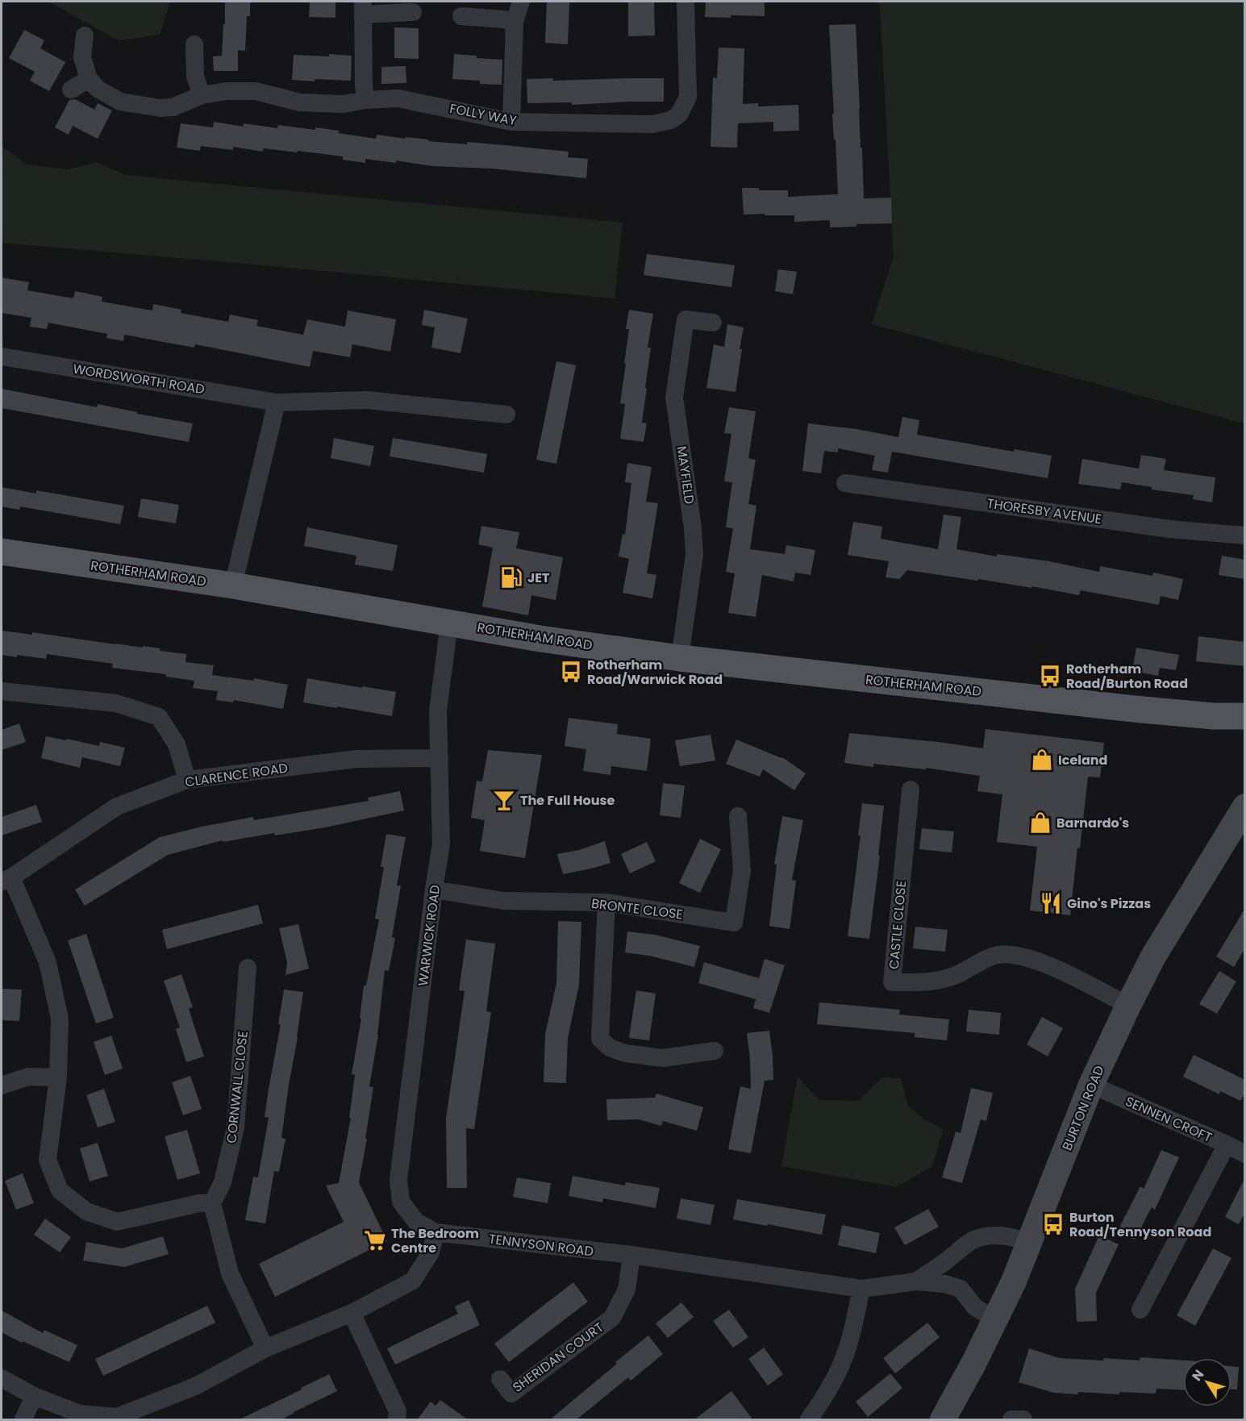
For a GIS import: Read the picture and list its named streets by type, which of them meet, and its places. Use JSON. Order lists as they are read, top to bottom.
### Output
{
  "streets": {
    "main road": ["ROTHERHAM ROAD"],
    "street": [
      "FOLLY WAY",
      "WORDSWORTH ROAD",
      "MAYFIELD",
      "THORESBY AVENUE",
      "CLARENCE ROAD",
      "BRONTE CLOSE",
      "CASTLE CLOSE",
      "WARWICK ROAD",
      "CORNWALL CLOSE",
      "BURTON ROAD",
      "SENNEN CROFT",
      "TENNYSON ROAD",
      "SHERIDAN COURT"
    ]
  },
  "crossings": [
    ["MAYFIELD", "ROTHERHAM ROAD"],
    ["ROTHERHAM ROAD", "WARWICK ROAD"],
    ["CLARENCE ROAD", "WARWICK ROAD"],
    ["BRONTE CLOSE", "WARWICK ROAD"],
    ["CASTLE CLOSE", "BURTON ROAD"],
    ["WARWICK ROAD", "TENNYSON ROAD"],
    ["BURTON ROAD", "SENNEN CROFT"],
    ["BURTON ROAD", "TENNYSON ROAD"],
    ["TENNYSON ROAD", "SHERIDAN COURT"]
  ],
  "places": {
    "fuel station": ["JET"],
    "bus stop": ["Rotherham Road/Warwick Road", "Rotherham Road/Burton Road", "Burton Road/Tennyson Road"],
    "shop": ["Iceland", "Barnardo's"],
    "bar": ["The Full House"],
    "restaurant": ["Gino's Pizzas"],
    "supermarket": ["The Bedroom Centre"]
  },
  "north": "top left"
}
